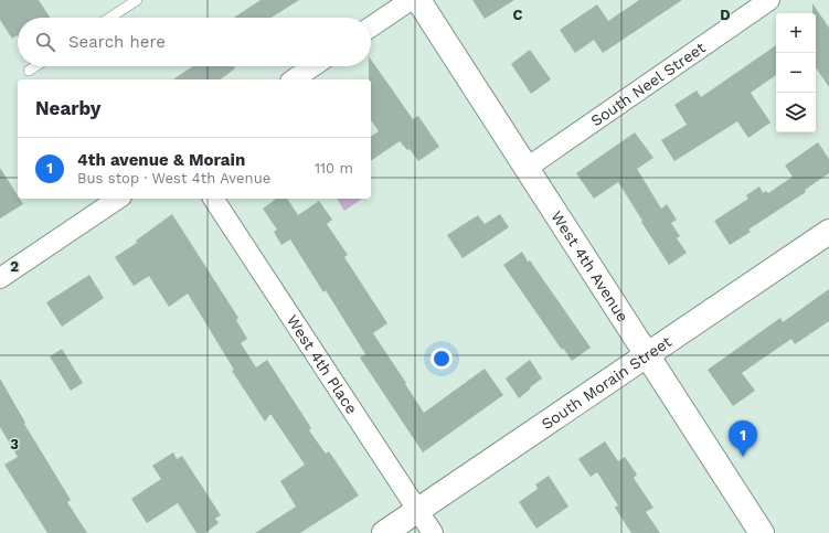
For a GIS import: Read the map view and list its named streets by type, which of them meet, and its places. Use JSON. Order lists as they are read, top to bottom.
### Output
{
  "streets": {
    "street": [
      "South Neel Street",
      "West 4th Avenue",
      "West 4th Place",
      "South Morain Street"
    ]
  },
  "crossings": [
    ["South Neel Street", "West 4th Avenue"],
    ["West 4th Avenue", "South Morain Street"],
    ["West 4th Place", "South Morain Street"]
  ],
  "page": {
    "map_buttons": ["+", "−"],
    "search": "Search here",
    "heading": "Nearby",
    "list": [
      {
        "mark": "1",
        "name": "4th avenue & Morain",
        "note": "Bus stop · West 4th Avenue",
        "value": "110 m"
      }
    ],
    "pins": "1"
  },
  "grid": {
    "columns": ["C", "D"],
    "rows": ["2", "3"]
  }
}
